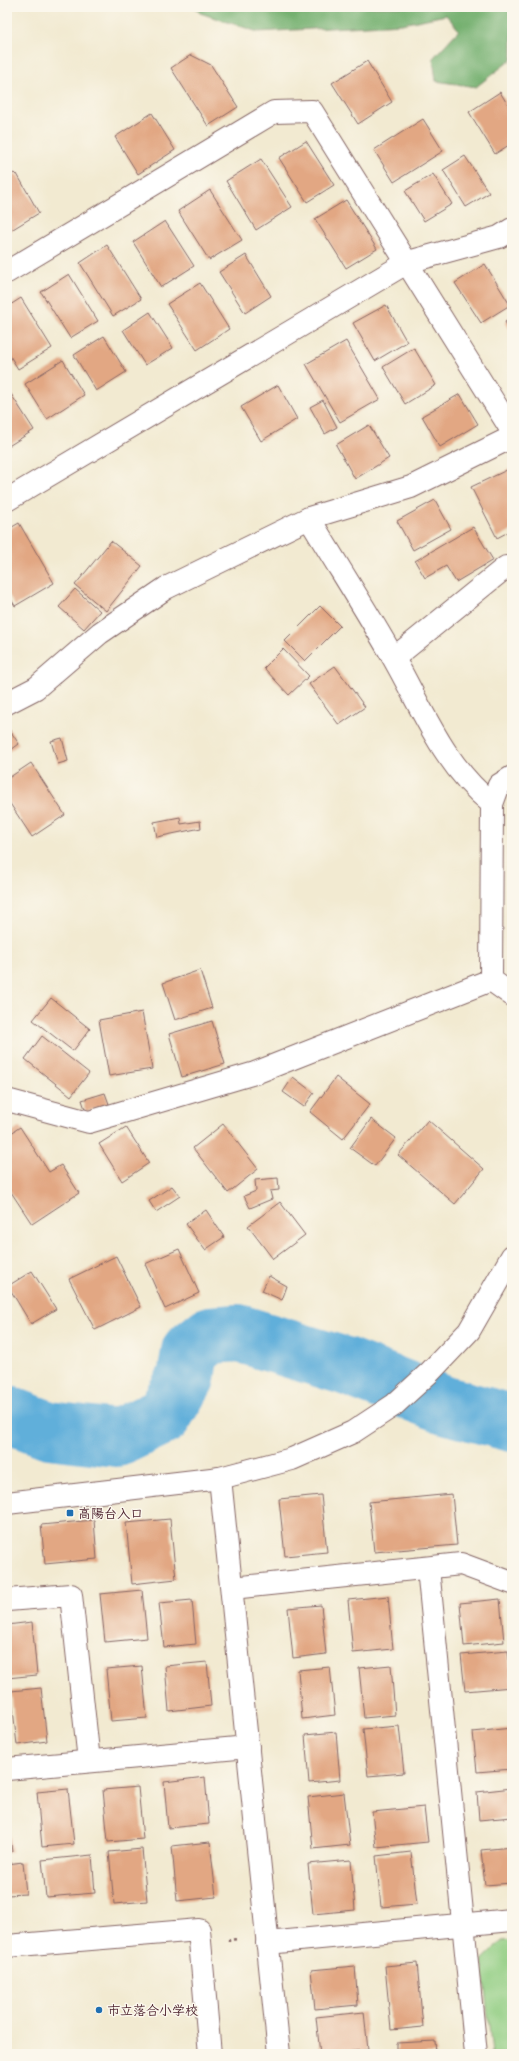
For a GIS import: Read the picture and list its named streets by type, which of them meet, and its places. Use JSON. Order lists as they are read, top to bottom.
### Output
{
  "places": {
    "transit": ["高陽台入口"],
    "other": ["市立落合小学校"]
  }
}
